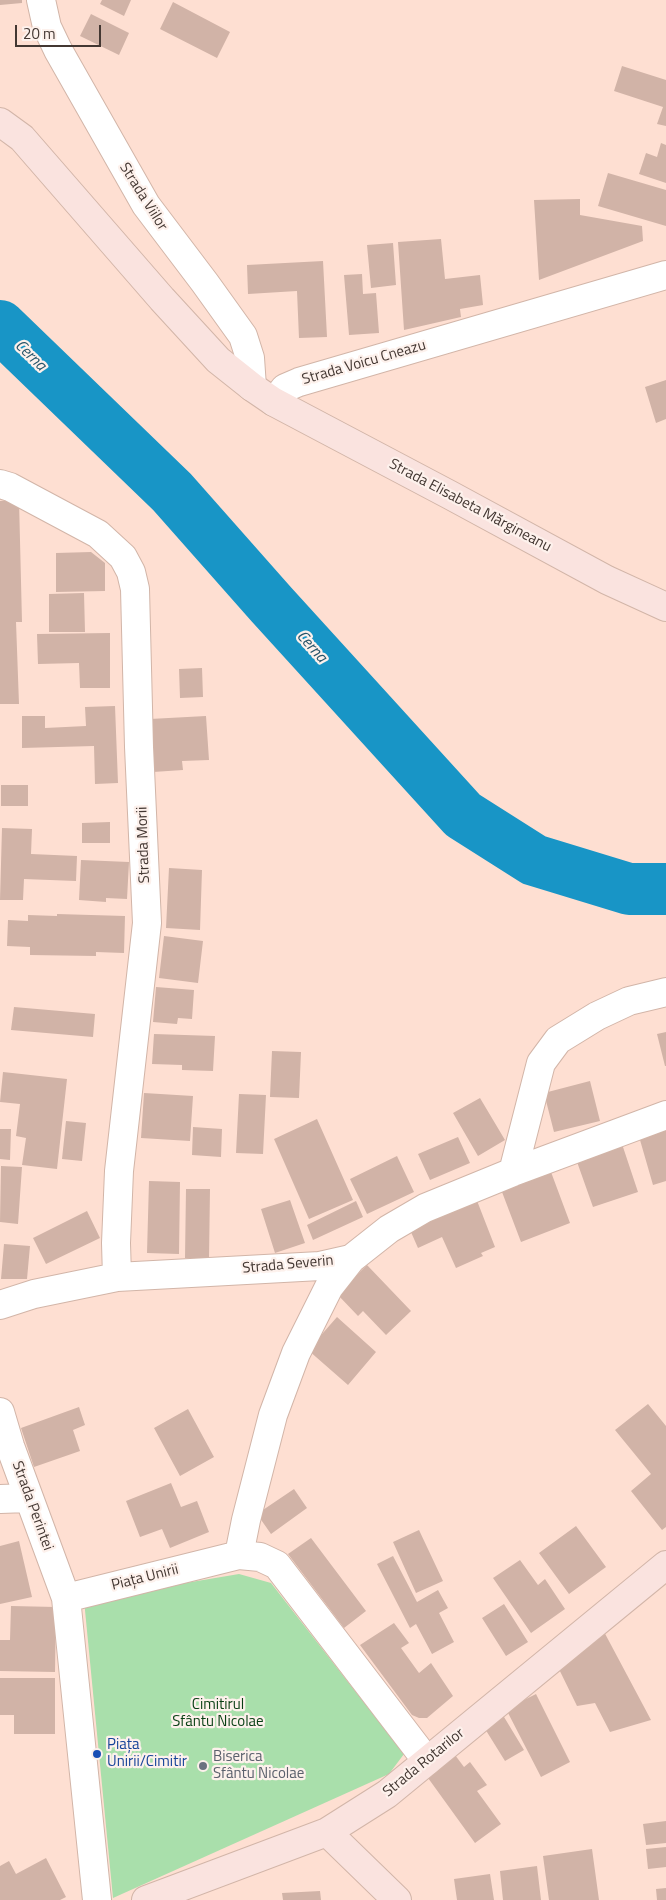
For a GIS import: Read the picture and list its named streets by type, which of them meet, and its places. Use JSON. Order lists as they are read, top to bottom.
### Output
{
  "streets": {
    "main road": ["Strada Elisabeta Mărgineanu", "Strada Rotarilor"],
    "street": [
      "Strada Viilor",
      "Strada Voicu Cneazu",
      "Strada Morii",
      "Strada Severin",
      "Strada Perintei",
      "Piața Unirii"
    ]
  },
  "crossings": [
    ["Strada Voicu Cneazu", "Strada Elisabeta Mărgineanu"],
    ["Strada Morii", "Strada Severin"],
    ["Strada Perintei", "Piața Unirii"],
    ["Piața Unirii", "Strada Rotarilor"]
  ],
  "water": ["Cerna"],
  "parks": ["Cimitirul Sfântu Nicolae"],
  "places": ["Piața Unirii/Cimitir", "Biserica Sfântu Nicolae"],
  "scale_bar": "20 m"
}
